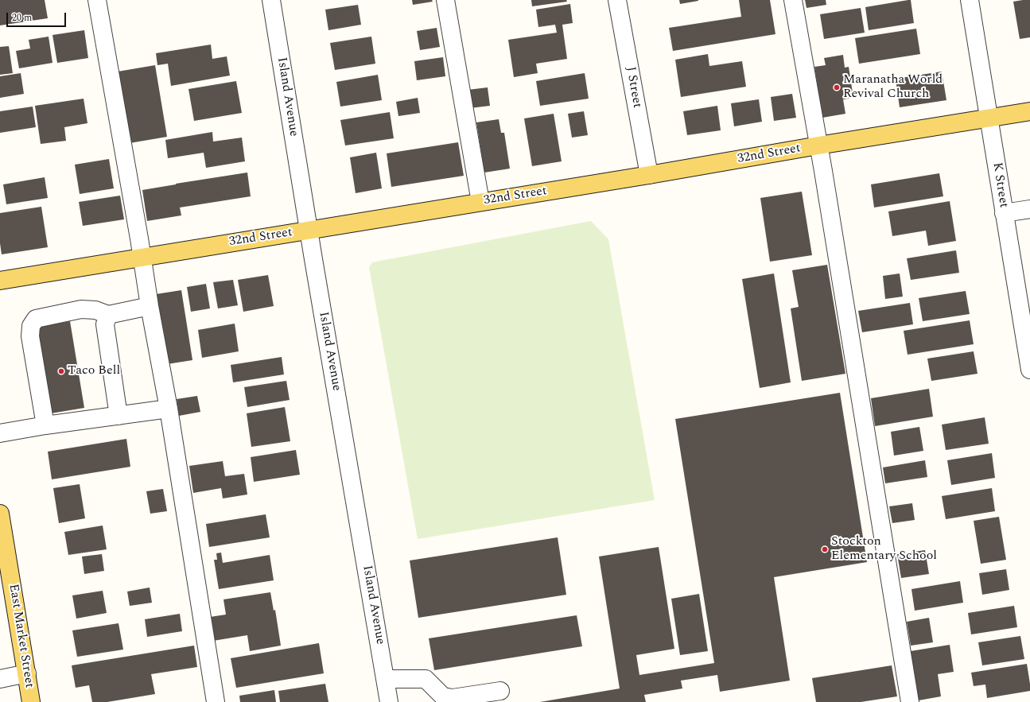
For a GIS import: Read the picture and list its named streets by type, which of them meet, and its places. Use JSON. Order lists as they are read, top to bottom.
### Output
{
  "streets": {
    "main road": ["32nd Street", "East Market Street"],
    "street": ["J Street", "Island Avenue", "K Street"]
  },
  "crossings": [
    ["J Street", "32nd Street"],
    ["Island Avenue", "32nd Street"],
    ["32nd Street", "K Street"]
  ],
  "places": ["Maranatha World Revival Church", "Taco Bell", "Stockton Elementary School"],
  "scale_bar": "20 m"
}
